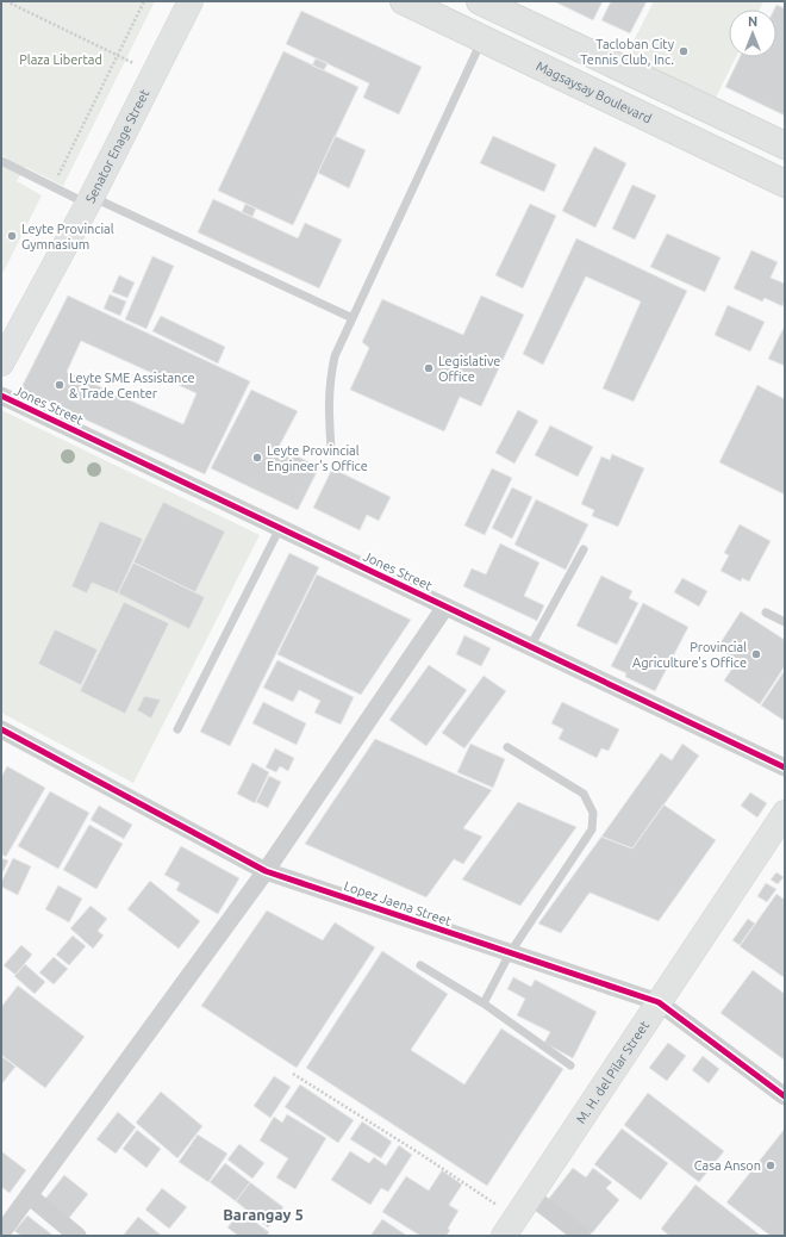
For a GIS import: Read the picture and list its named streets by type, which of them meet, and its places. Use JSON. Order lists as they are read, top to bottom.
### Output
{
  "streets": {
    "main road": ["Magsaysay Boulevard"],
    "street": [
      "Senator Enage Street",
      "Jones Street",
      "Lopez Jaena Street",
      "M. H. del Pilar Street"
    ]
  },
  "crossings": [
    ["Lopez Jaena Street", "M. H. del Pilar Street"]
  ],
  "districts": ["Barangay 5"],
  "parks": ["Plaza Libertad"],
  "places": [
    "Tacloban City Tennis Club, Inc.",
    "Leyte Provincial Gymnasium",
    "Legislative Office",
    "Leyte SME Assistance & Trade Center",
    "Leyte Provincial Engineer's Office",
    "Provincial Agriculture's Office",
    "Casa Anson"
  ],
  "north": "top"
}
